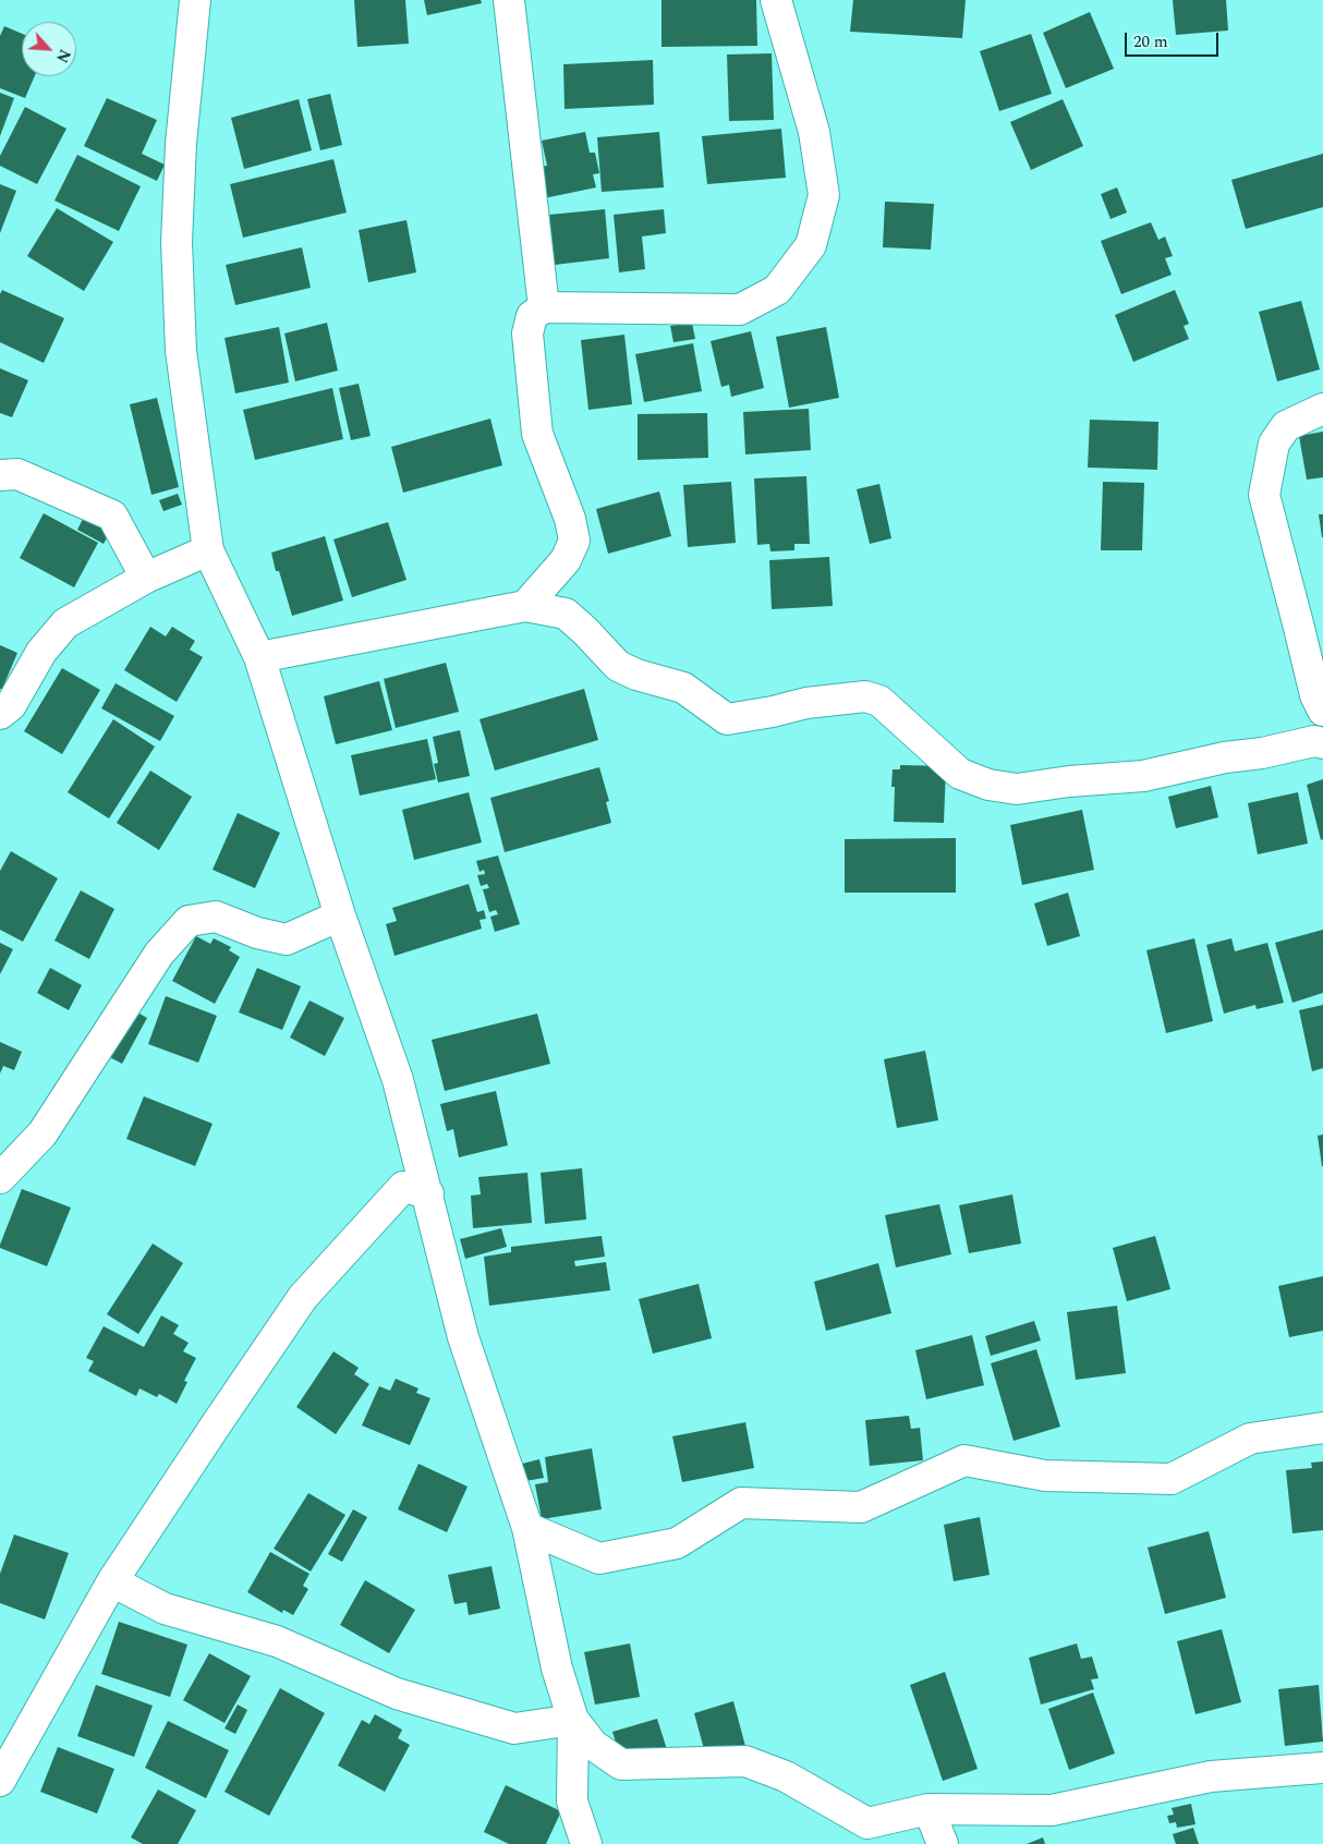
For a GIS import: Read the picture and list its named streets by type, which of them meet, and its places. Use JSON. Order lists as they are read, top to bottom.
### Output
{
  "scale_bar": "20 m",
  "north": "bottom right"
}
